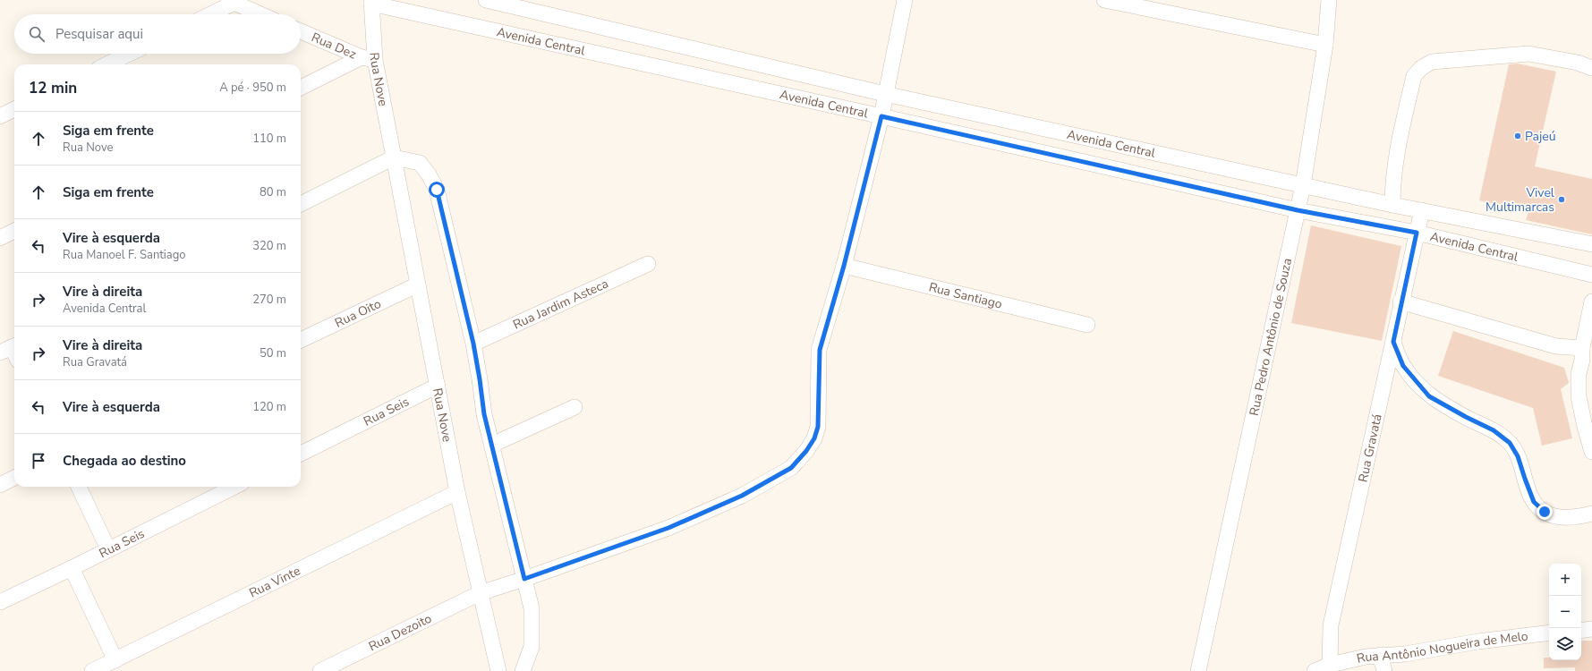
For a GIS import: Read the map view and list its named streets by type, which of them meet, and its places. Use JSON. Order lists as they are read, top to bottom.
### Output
{
  "streets": {
    "street": [
      "Avenida Central",
      "Rua Dez",
      "Rua Nove",
      "Rua Santiago",
      "Rua Jardim Asteca",
      "Rua Oito",
      "Rua Pedro Antônio de Souza",
      "Rua Seis",
      "Rua Gravatá",
      "Rua Vinte",
      "Rua Dezoito",
      "Rua Antônio Nogueira de Melo"
    ]
  },
  "crossings": [
    ["Avenida Central", "Rua Nove"],
    ["Avenida Central", "Rua Pedro Antônio de Souza"],
    ["Avenida Central", "Rua Gravatá"],
    ["Avenida Central", "Rua Dezoito"],
    ["Rua Dez", "Rua Nove"],
    ["Rua Nove", "Rua Oito"],
    ["Rua Nove", "Rua Seis"],
    ["Rua Nove", "Rua Vinte"],
    ["Rua Nove", "Rua Dezoito"],
    ["Rua Santiago", "Rua Dezoito"],
    ["Rua Gravatá", "Rua Antônio Nogueira de Melo"]
  ],
  "places": ["Pajeú", "Vivel Multimarcas"],
  "page": {
    "search": "Pesquisar aqui",
    "heading": ["12 min", "A pé · 950 m"],
    "list": [
      ["Siga em frente", "Rua Nove", "110 m"],
      ["Siga em frente", "80 m"],
      ["Vire à esquerda", "Rua Manoel F. Santiago", "320 m"],
      ["Vire à direita", "Avenida Central", "270 m"],
      ["Vire à direita", "Rua Gravatá", "50 m"],
      ["Vire à esquerda", "120 m"],
      "Chegada ao destino"
    ],
    "map_buttons": ["+", "−"]
  }
}
